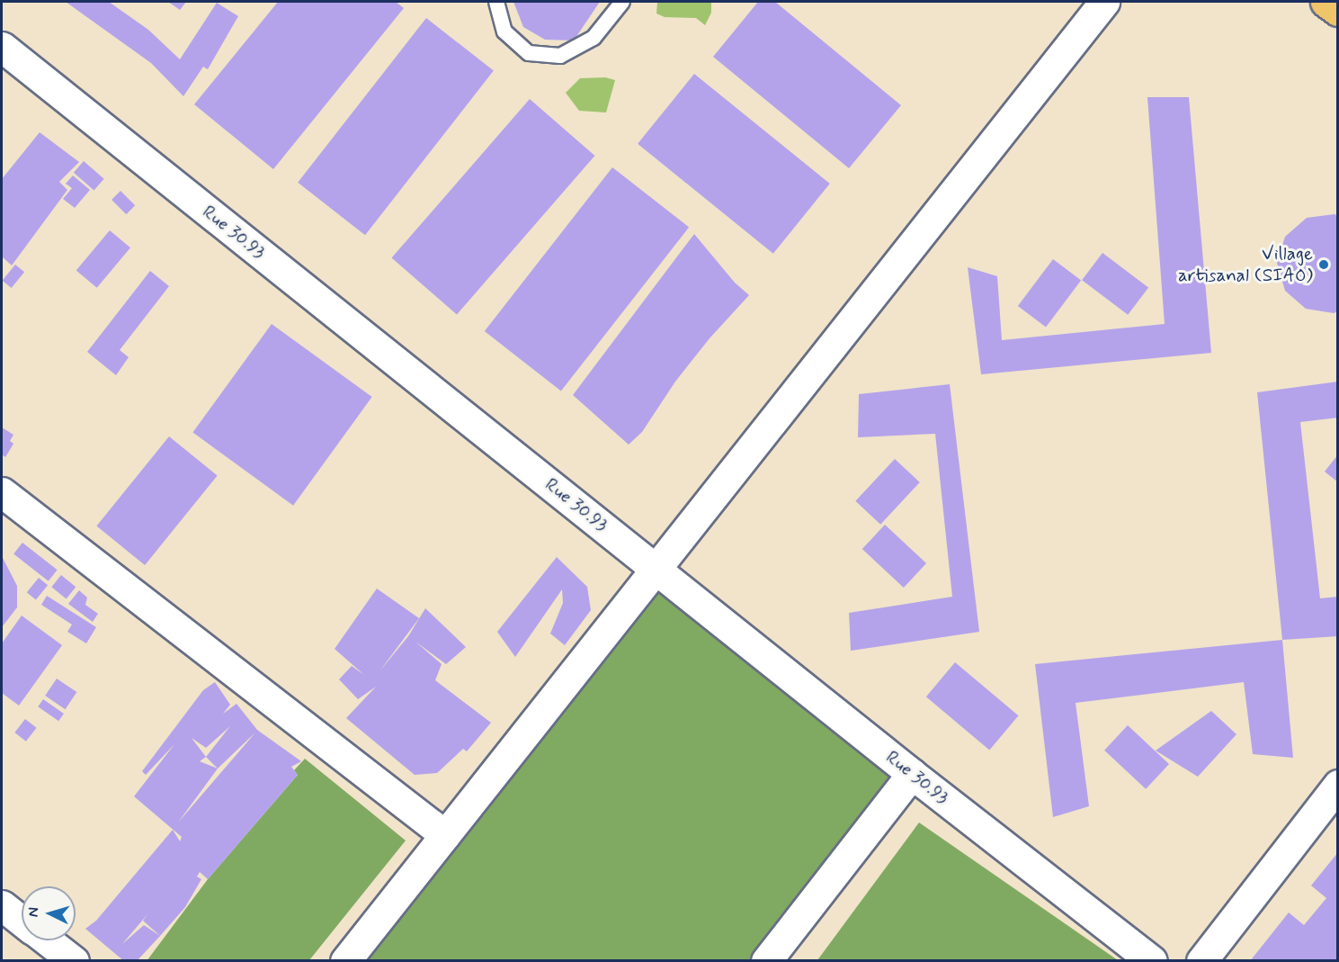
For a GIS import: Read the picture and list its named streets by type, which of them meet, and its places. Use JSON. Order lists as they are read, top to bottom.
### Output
{
  "streets": {
    "street": ["Rue 30.93"]
  },
  "places": ["Village artisanal (SIAO)"],
  "north": "left"
}
